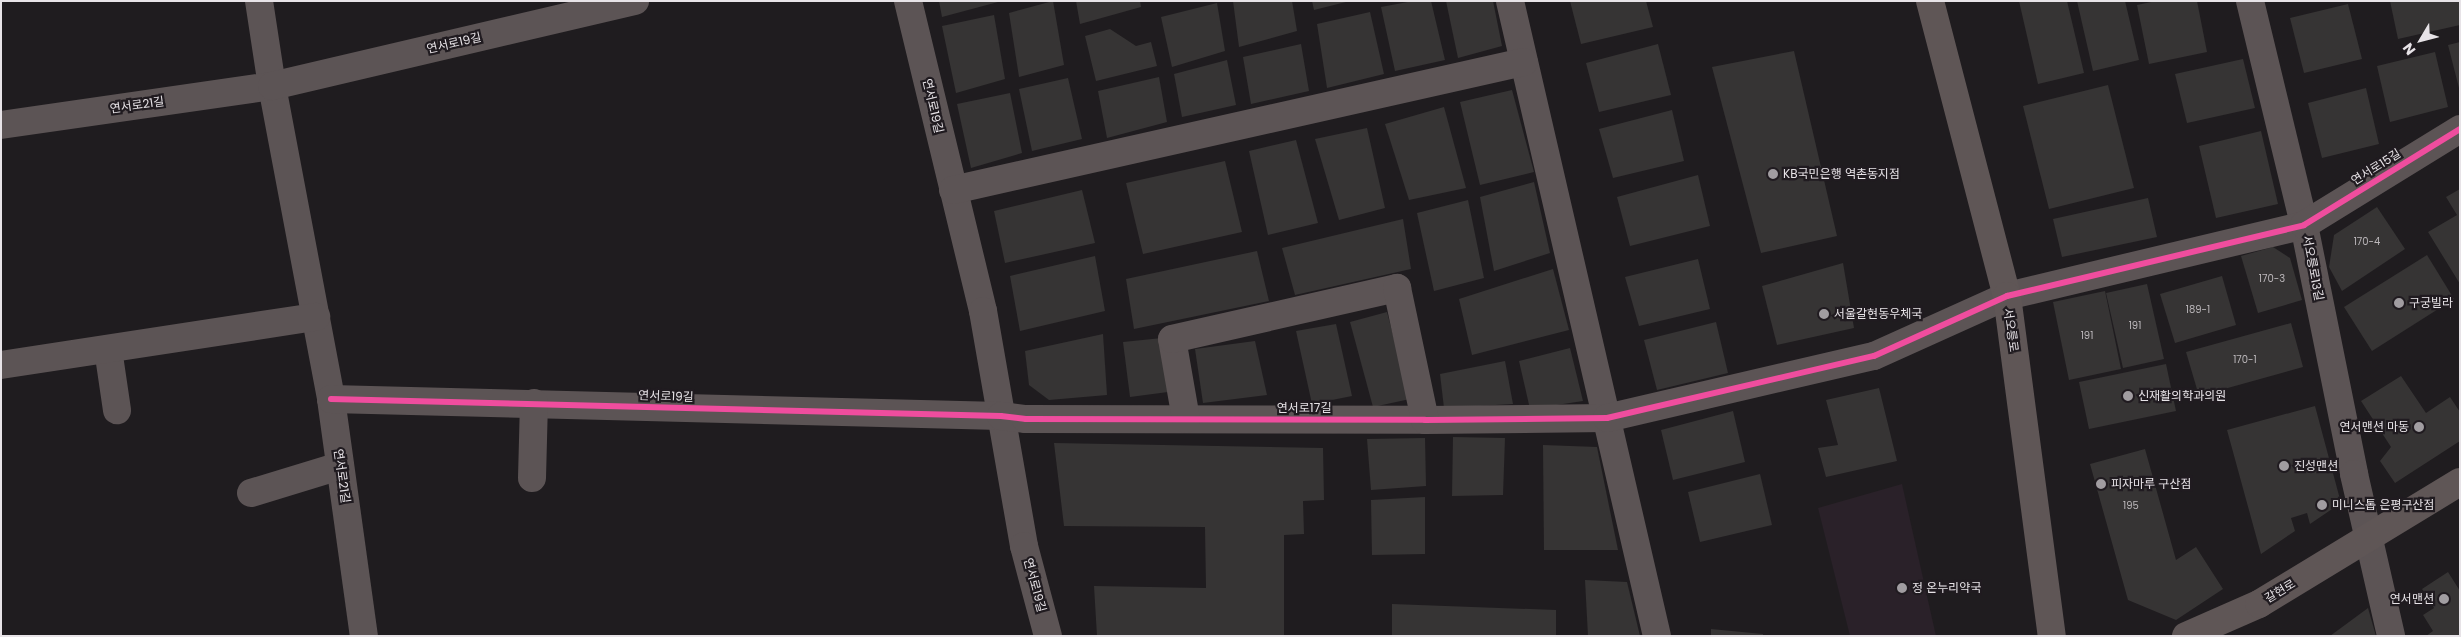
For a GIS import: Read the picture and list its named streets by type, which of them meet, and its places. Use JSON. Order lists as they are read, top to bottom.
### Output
{
  "streets": {
    "main road": ["서오릉로", "갈현로"],
    "street": [
      "연서로19길",
      "연서로21길",
      "연서로15길",
      "서오릉로13길",
      "연서로17길"
    ]
  },
  "crossings": [
    ["연서로19길", "연서로21길"],
    ["연서로19길", "연서로17길"],
    ["연서로15길", "서오릉로13길"],
    ["연서로15길", "서오릉로"],
    ["연서로15길", "연서로17길"],
    ["서오릉로13길", "갈현로"],
    ["서오릉로", "연서로17길"]
  ],
  "places": [
    "KB국민은행 역촌동지점",
    "구궁빌라",
    "서울갈현동우체국",
    "신재활의학과의원",
    "연서맨션 마동",
    "진성맨션",
    "피자마루 구산점",
    "미니스톱 은평구산점",
    "정 온누리약국",
    "연서맨션"
  ],
  "house_numbers": [
    "170-4",
    "170-3",
    "189-1",
    "191",
    "191",
    "170-1",
    "195"
  ],
  "north": "bottom left"
}
